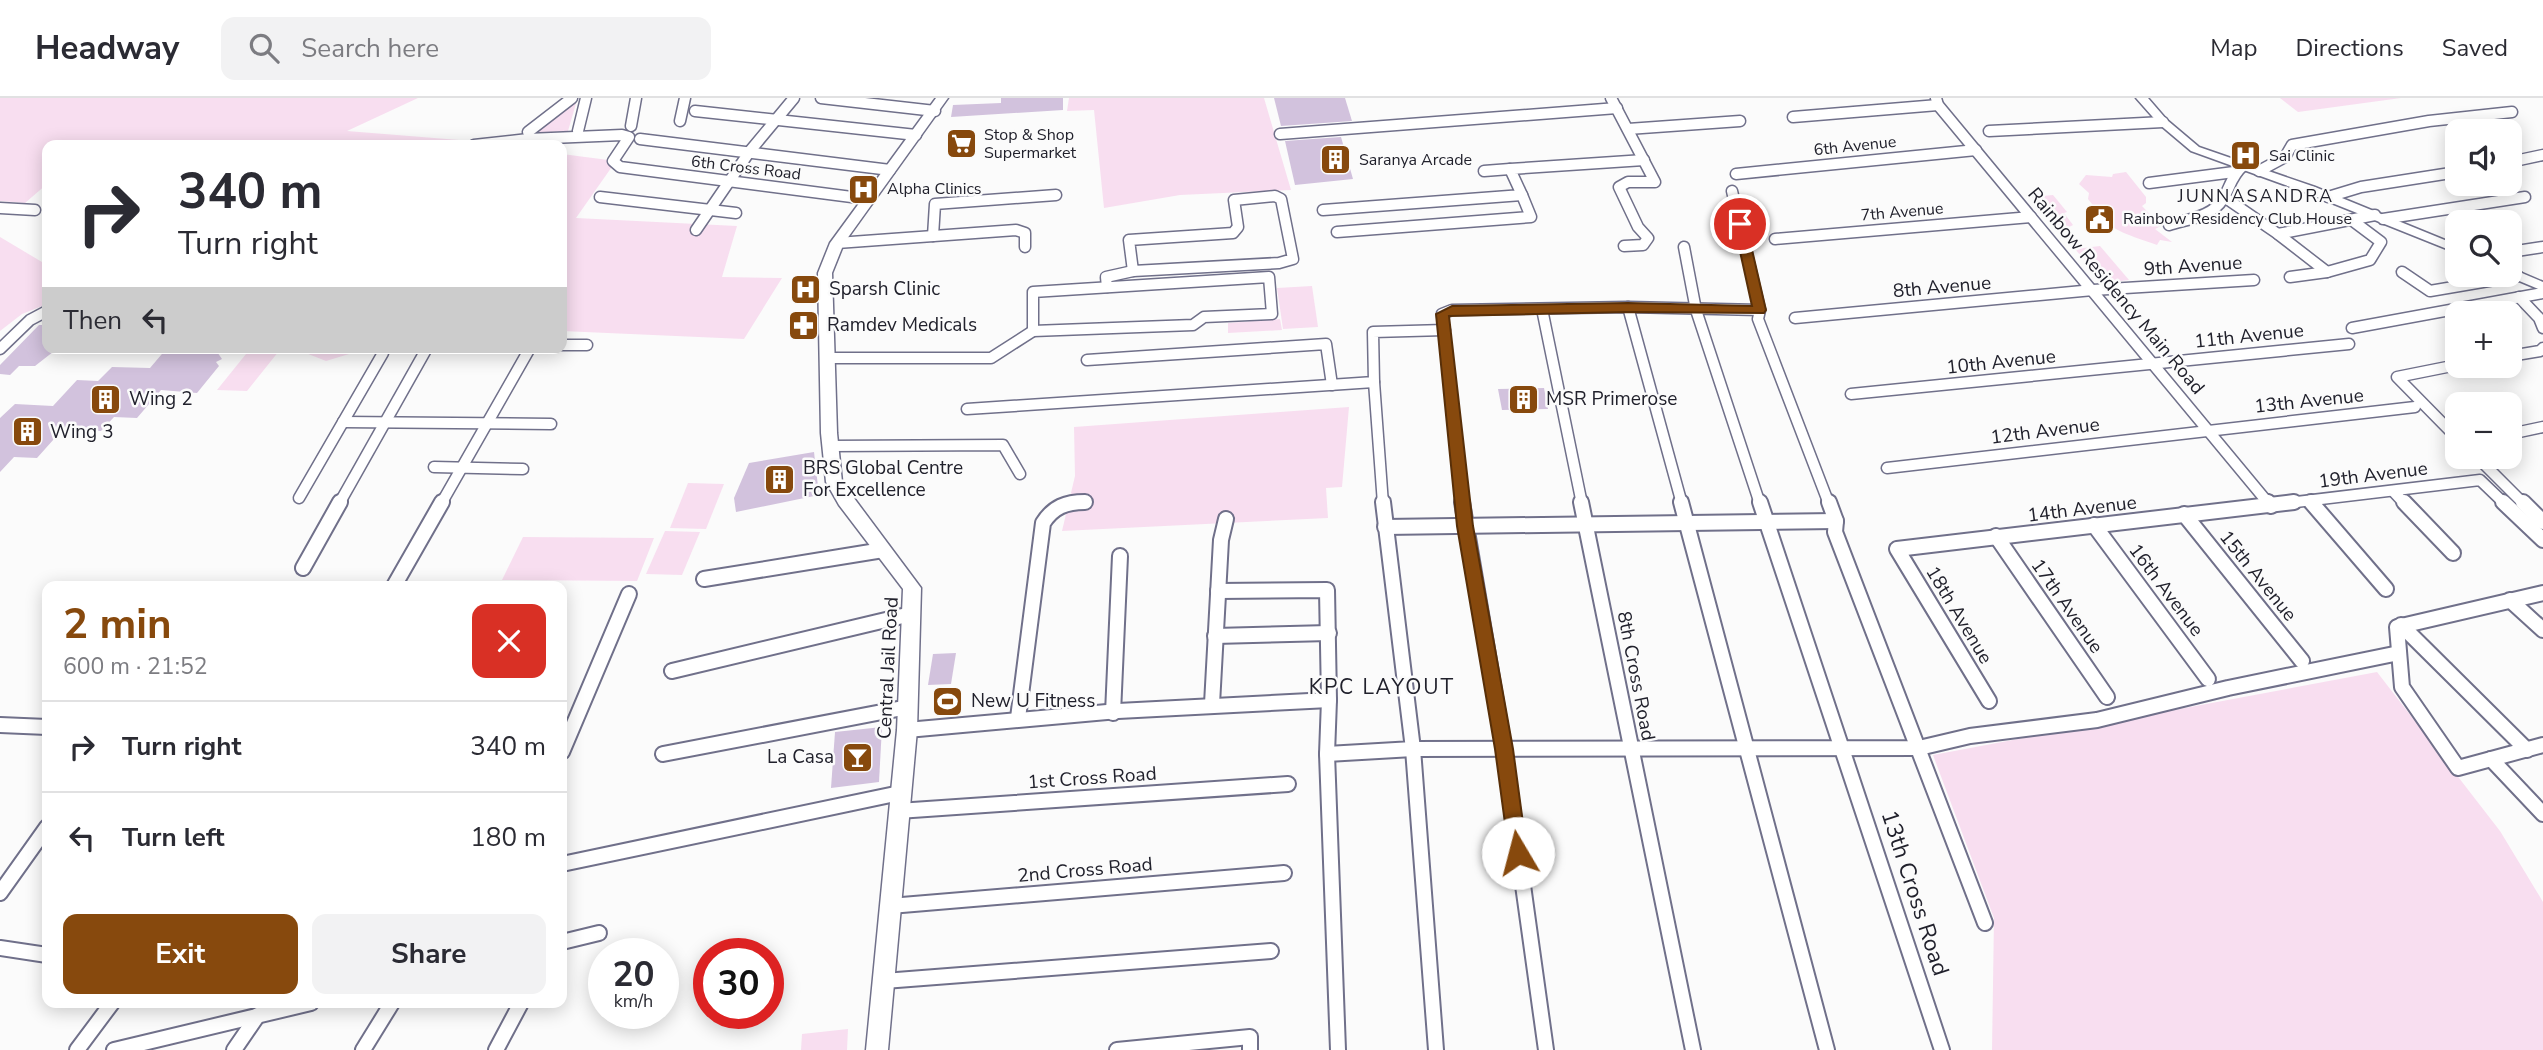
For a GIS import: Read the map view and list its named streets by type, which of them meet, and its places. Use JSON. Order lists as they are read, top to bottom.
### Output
{
  "streets": {
    "main road": ["Central Jail Road"],
    "street": [
      "6th Avenue",
      "6th Cross Road",
      "7th Avenue",
      "9th Avenue",
      "8th Avenue",
      "Rainbow Residency Main Road",
      "11th Avenue",
      "10th Avenue",
      "13th Avenue",
      "12th Avenue",
      "19th Avenue",
      "14th Avenue",
      "15th Avenue",
      "16th Avenue",
      "17th Avenue",
      "18th Avenue",
      "8th Cross Road",
      "1st Cross Road",
      "2nd Cross Road",
      "13th Cross Road"
    ]
  },
  "crossings": [
    ["6th Avenue", "Rainbow Residency Main Road"],
    ["6th Cross Road", "Central Jail Road"],
    ["7th Avenue", "Rainbow Residency Main Road"],
    ["9th Avenue", "8th Avenue"],
    ["9th Avenue", "Rainbow Residency Main Road"],
    ["8th Avenue", "Rainbow Residency Main Road"],
    ["Rainbow Residency Main Road", "11th Avenue"],
    ["Rainbow Residency Main Road", "10th Avenue"],
    ["Rainbow Residency Main Road", "13th Avenue"],
    ["Rainbow Residency Main Road", "12th Avenue"],
    ["Rainbow Residency Main Road", "19th Avenue"],
    ["Rainbow Residency Main Road", "14th Avenue"],
    ["11th Avenue", "10th Avenue"],
    ["13th Avenue", "12th Avenue"],
    ["19th Avenue", "14th Avenue"],
    ["14th Avenue", "15th Avenue"],
    ["14th Avenue", "16th Avenue"],
    ["14th Avenue", "17th Avenue"],
    ["14th Avenue", "18th Avenue"],
    ["Central Jail Road", "1st Cross Road"],
    ["Central Jail Road", "2nd Cross Road"]
  ],
  "districts": ["JUNNASANDRA", "KPC LAYOUT"],
  "places": {
    "supermarket": ["Stop & Shop Supermarket"],
    "hospital": ["Sai Clinic", "Alpha Clinics", "Sparsh Clinic"],
    "building": [
      "Saranya Arcade",
      "Wing 2",
      "MSR Primerose",
      "Wing 3",
      "BRS Global Centre For Excellence"
    ],
    "public building": ["Rainbow Residency Club House"],
    "pharmacy": ["Ramdev Medicals"],
    "sports": ["New U Fitness"],
    "bar": ["La Casa"]
  },
  "page": {
    "header": "Headway",
    "search": "Search here",
    "nav": ["Map", "Directions", "Saved"],
    "map_buttons": ["+", "−"],
    "turn": ["340 m", "Turn right"],
    "then": "Then",
    "heading": ["2 min", "600 m · 21:52"],
    "list": [
      {
        "name": "Turn right",
        "value": "340 m"
      },
      {
        "name": "Turn left",
        "value": "180 m"
      }
    ],
    "buttons": ["Exit", "Share"],
    "speed": "20 km/h",
    "limit": "30"
  }
}
